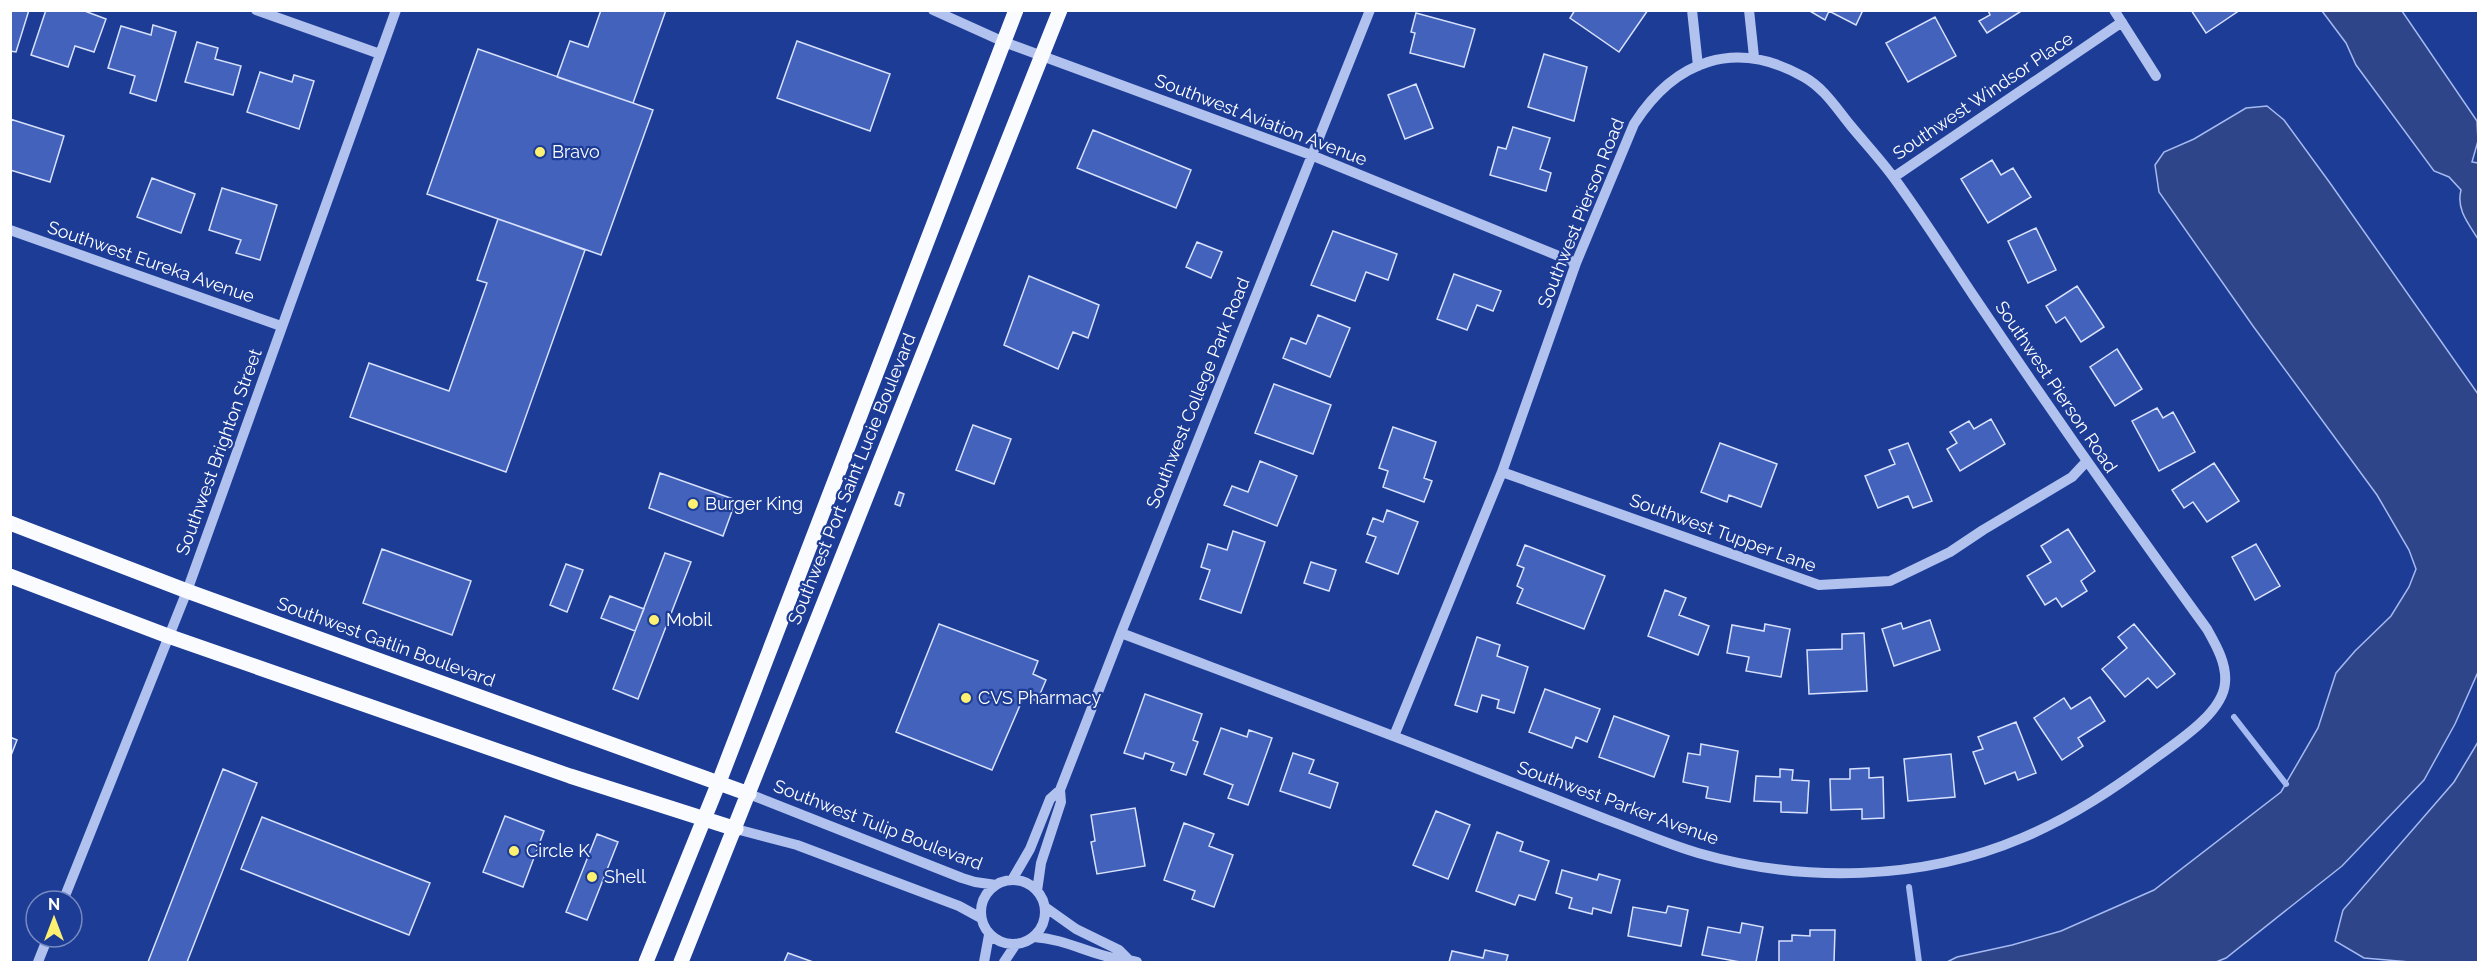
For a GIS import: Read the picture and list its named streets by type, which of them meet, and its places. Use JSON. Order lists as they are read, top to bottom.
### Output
{
  "streets": {
    "main road": ["Southwest Port Saint Lucie Boulevard", "Southwest Gatlin Boulevard"],
    "street": [
      "Southwest Windsor Place",
      "Southwest Aviation Avenue",
      "Southwest Pierson Road",
      "Southwest Eureka Avenue",
      "Southwest College Park Road",
      "Southwest Brighton Street",
      "Southwest Tupper Lane",
      "Southwest Parker Avenue",
      "Southwest Tulip Boulevard"
    ]
  },
  "crossings": [
    ["Southwest Windsor Place", "Southwest Pierson Road"],
    ["Southwest Aviation Avenue", "Southwest Pierson Road"],
    ["Southwest Aviation Avenue", "Southwest College Park Road"],
    ["Southwest Aviation Avenue", "Southwest Port Saint Lucie Boulevard"],
    ["Southwest Pierson Road", "Southwest Tupper Lane"],
    ["Southwest Pierson Road", "Southwest Parker Avenue"],
    ["Southwest Eureka Avenue", "Southwest Brighton Street"],
    ["Southwest College Park Road", "Southwest Parker Avenue"],
    ["Southwest College Park Road", "Southwest Tulip Boulevard"],
    ["Southwest Brighton Street", "Southwest Gatlin Boulevard"],
    ["Southwest Port Saint Lucie Boulevard", "Southwest Gatlin Boulevard"],
    ["Southwest Port Saint Lucie Boulevard", "Southwest Tulip Boulevard"],
    ["Southwest Gatlin Boulevard", "Southwest Tulip Boulevard"]
  ],
  "places": [
    "Bravo",
    "Burger King",
    "Mobil",
    "CVS Pharmacy",
    "Circle K",
    "Shell"
  ],
  "north": "top"
}
